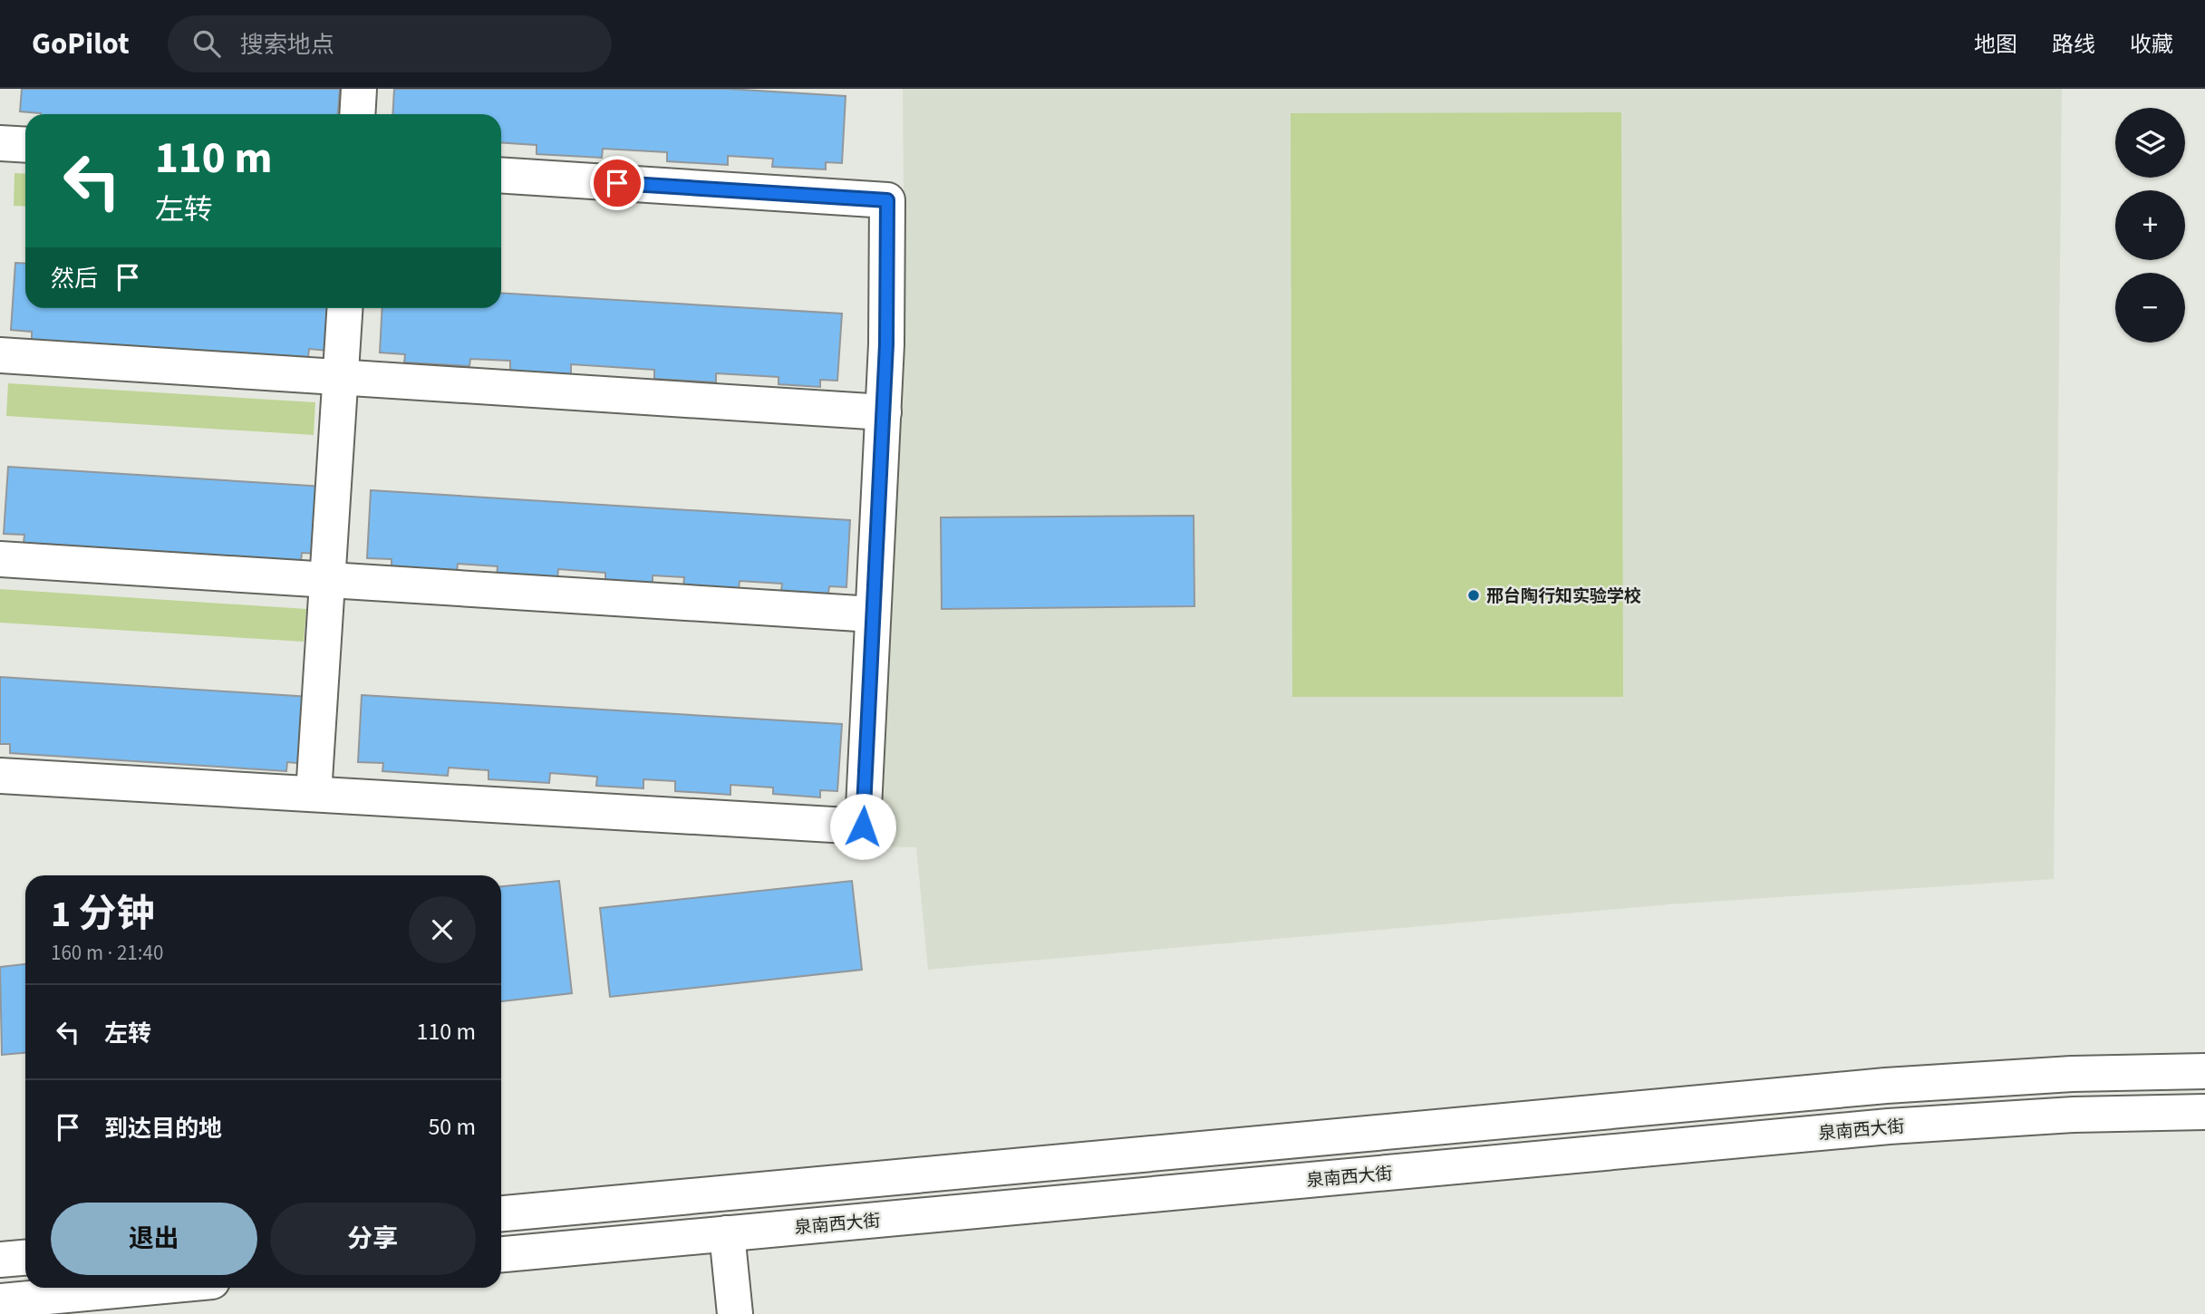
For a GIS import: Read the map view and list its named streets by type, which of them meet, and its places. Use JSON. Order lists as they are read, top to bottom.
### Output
{
  "streets": {
    "main road": ["泉南西大街"]
  },
  "places": ["邢台陶行知实验学校"],
  "page": {
    "header": "GoPilot",
    "search": "搜索地点",
    "nav": ["地图", "路线", "收藏"],
    "map_buttons": ["+", "−"],
    "turn": ["110 m", "左转"],
    "then": "然后",
    "heading": ["1 分钟", "160 m · 21:40"],
    "list": [
      {
        "name": "左转",
        "value": "110 m"
      },
      {
        "name": "到达目的地",
        "value": "50 m"
      }
    ],
    "buttons": ["退出", "分享"]
  }
}
